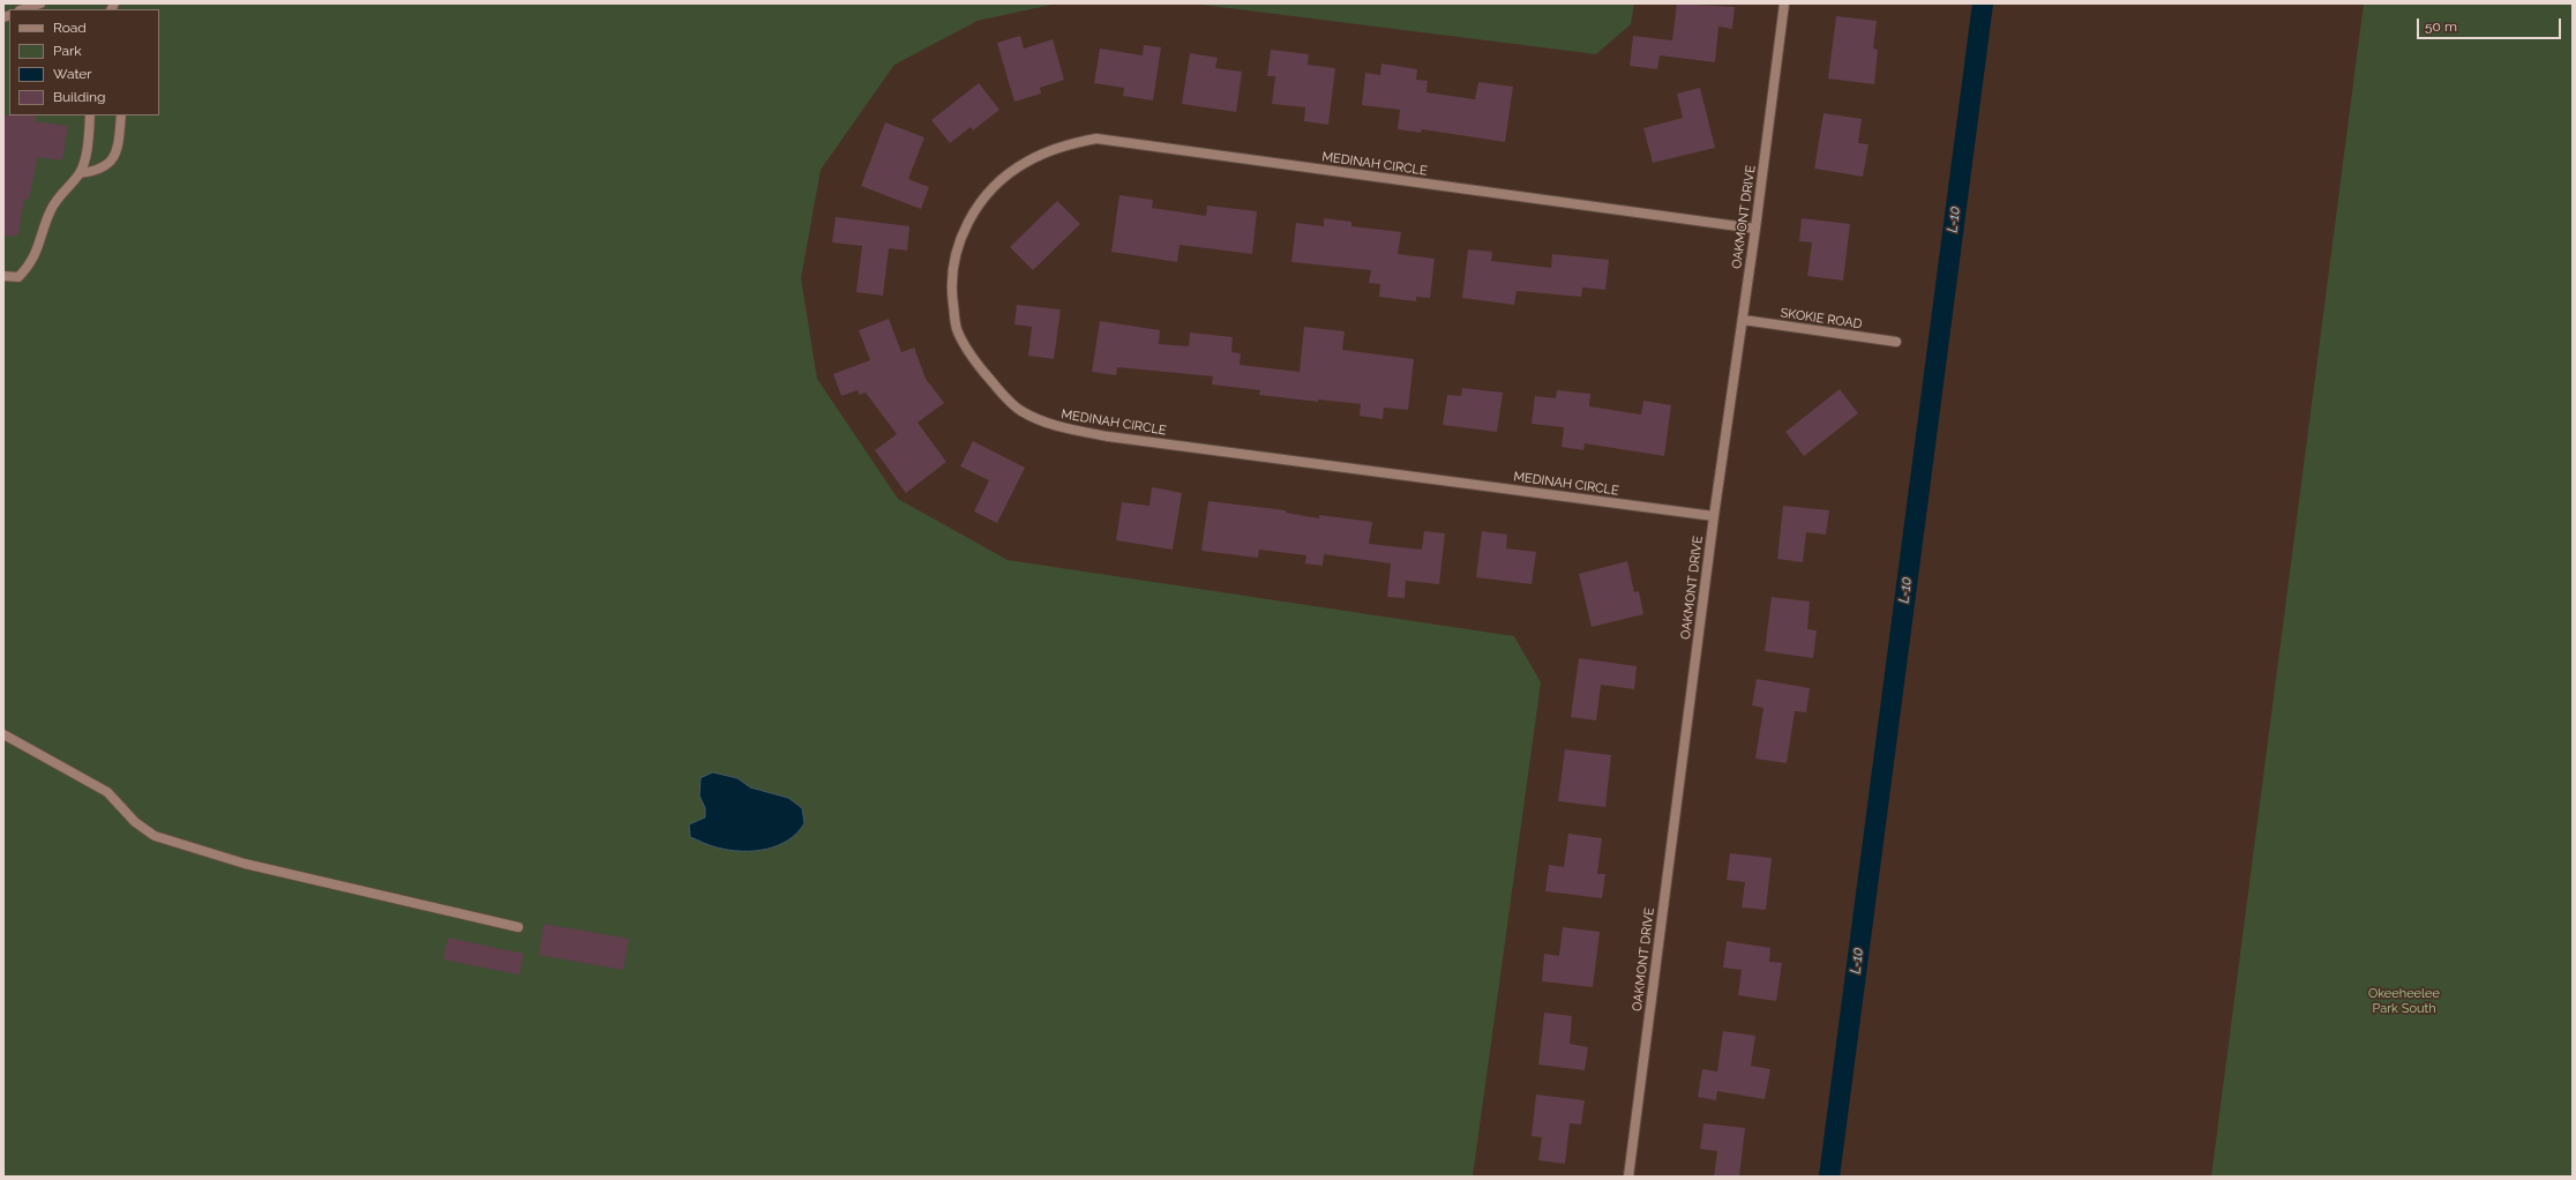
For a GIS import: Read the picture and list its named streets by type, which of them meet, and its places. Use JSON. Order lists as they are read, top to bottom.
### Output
{
  "streets": {
    "street": ["MEDINAH CIRCLE", "OAKMONT DRIVE", "SKOKIE ROAD"]
  },
  "crossings": [
    ["MEDINAH CIRCLE", "OAKMONT DRIVE"],
    ["OAKMONT DRIVE", "SKOKIE ROAD"]
  ],
  "water": ["L-10"],
  "parks": ["Okeeheelee Park South"],
  "legend": [
    "Road",
    "Park",
    "Water",
    "Building"
  ],
  "scale_bar": "50 m"
}
